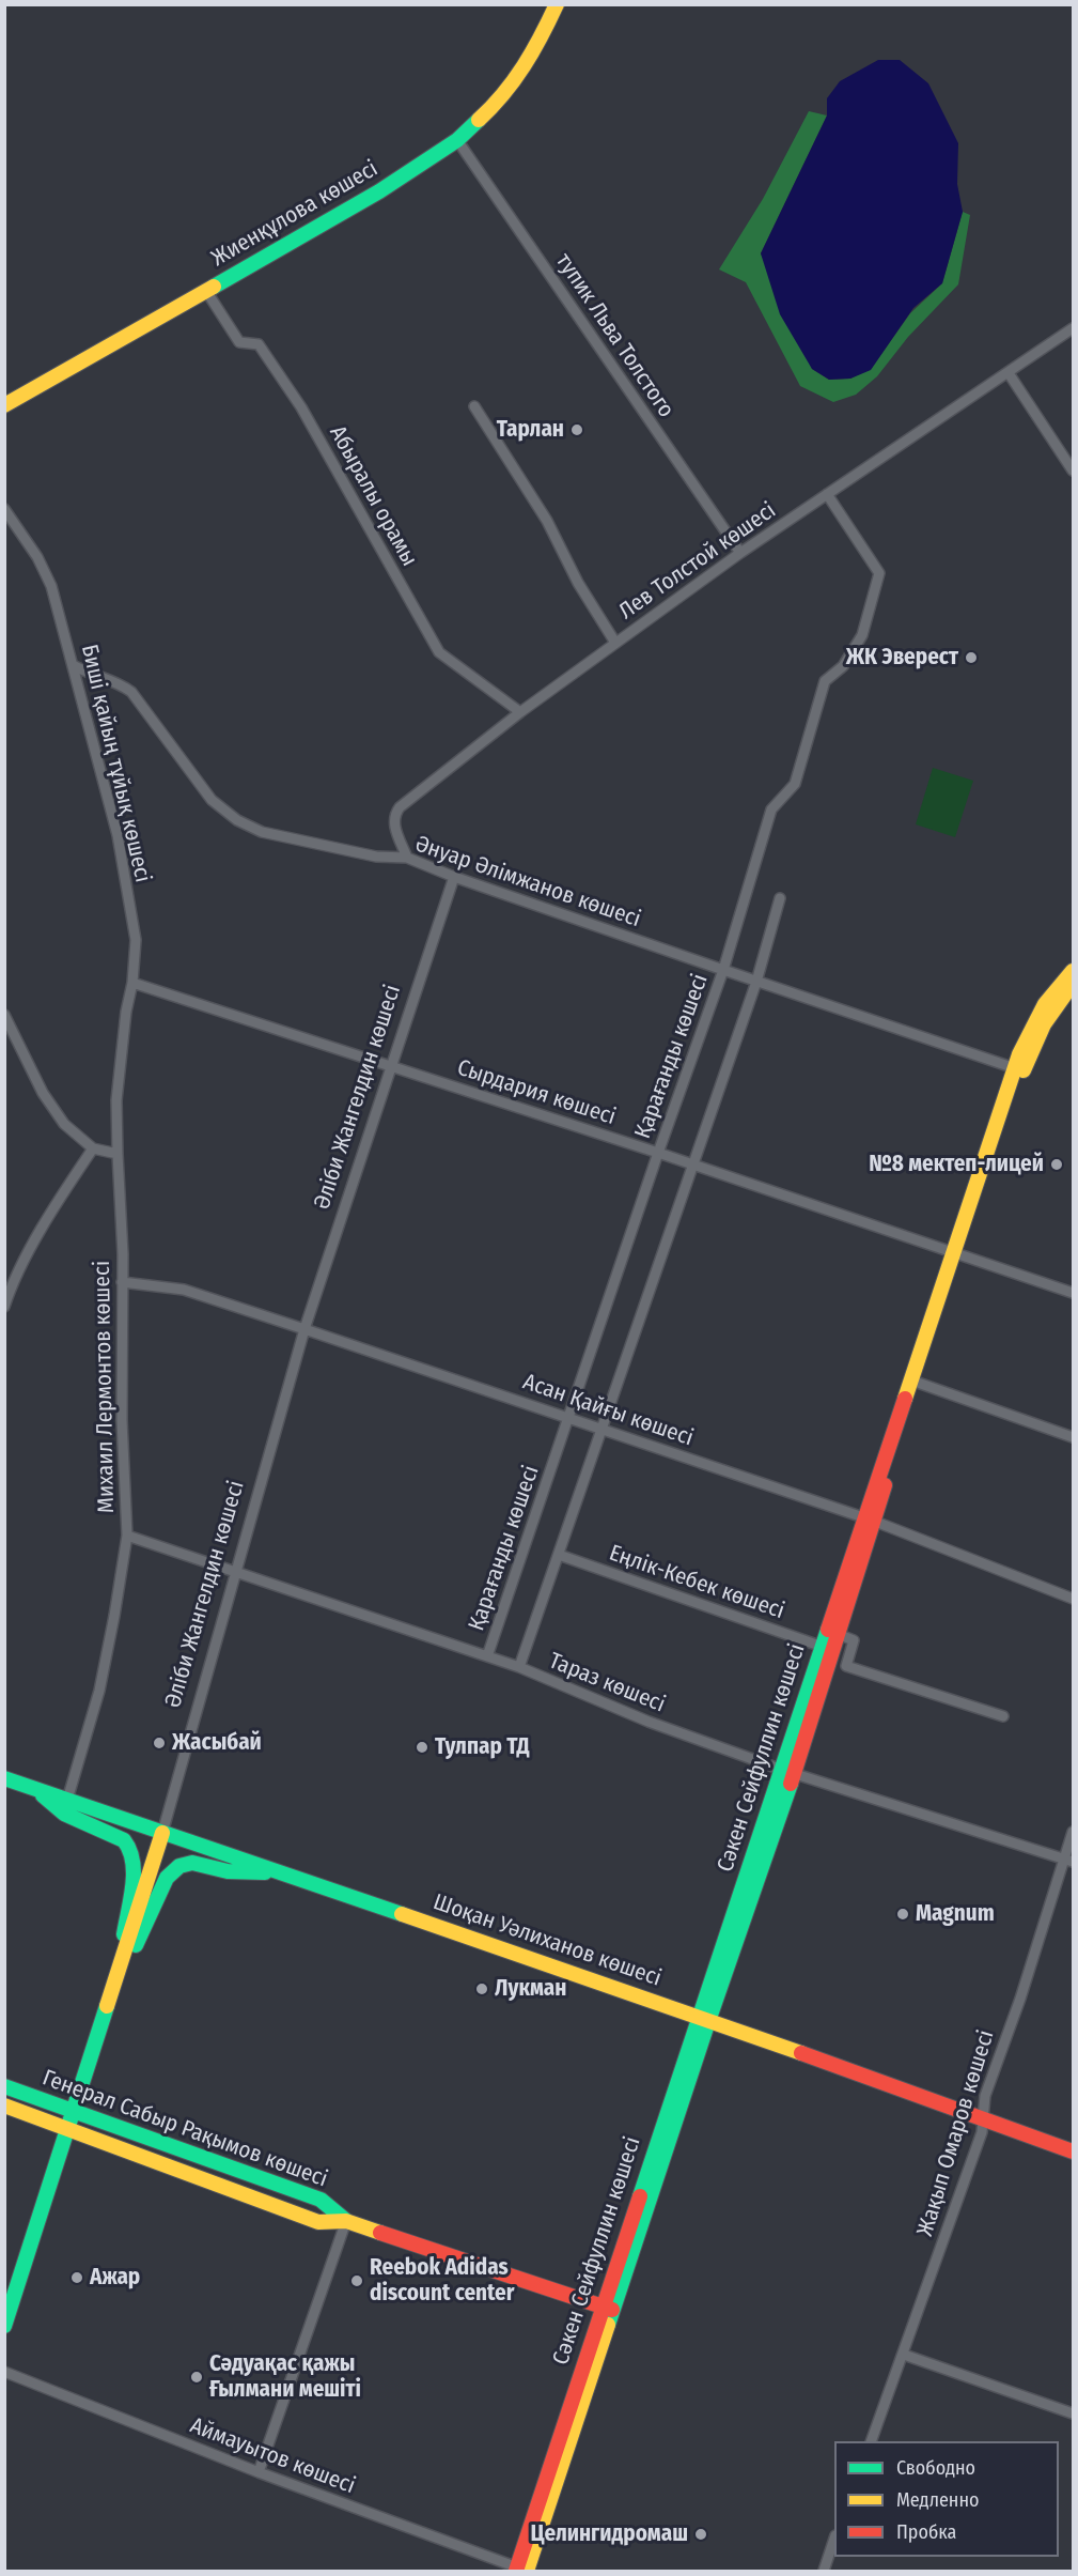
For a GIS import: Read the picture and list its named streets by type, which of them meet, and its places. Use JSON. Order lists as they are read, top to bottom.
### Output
{
  "streets": {
    "street": [
      "Жиенқұлова көшесі",
      "тупик Льва Толстого",
      "Абыралы орамы",
      "Лев Толстой көшесі",
      "Биші қайың тұйық көшесі",
      "Әнуар Әлімжанов көшесі",
      "Қарағанды көшесі",
      "Сырдария көшесі",
      "Әліби Жангелдин көшесі",
      "Михаил Лермонтов көшесі",
      "Асан Қайғы көшесі",
      "Еңлік-Кебек көшесі",
      "Тараз көшесі",
      "Сәкен Сейфуллин көшесі",
      "Шоқан Уәлиханов көшесі",
      "Генерал Сабыр Рақымов көшесі",
      "Жақып Омаров көшесі",
      "Аймауытов көшесі"
    ]
  },
  "crossings": [
    ["Жиенқұлова көшесі", "тупик Льва Толстого"],
    ["Жиенқұлова көшесі", "Абыралы орамы"],
    ["тупик Льва Толстого", "Лев Толстой көшесі"],
    ["Абыралы орамы", "Лев Толстой көшесі"],
    ["Лев Толстой көшесі", "Әнуар Әлімжанов көшесі"],
    ["Лев Толстой көшесі", "Қарағанды көшесі"],
    ["Биші қайың тұйық көшесі", "Әнуар Әлімжанов көшесі"],
    ["Биші қайың тұйық көшесі", "Сырдария көшесі"],
    ["Биші қайың тұйық көшесі", "Михаил Лермонтов көшесі"],
    ["Әнуар Әлімжанов көшесі", "Қарағанды көшесі"],
    ["Әнуар Әлімжанов көшесі", "Әліби Жангелдин көшесі"],
    ["Әнуар Әлімжанов көшесі", "Сәкен Сейфуллин көшесі"],
    ["Қарағанды көшесі", "Сырдария көшесі"],
    ["Қарағанды көшесі", "Асан Қайғы көшесі"],
    ["Қарағанды көшесі", "Тараз көшесі"],
    ["Сырдария көшесі", "Әліби Жангелдин көшесі"],
    ["Сырдария көшесі", "Сәкен Сейфуллин көшесі"],
    ["Әліби Жангелдин көшесі", "Асан Қайғы көшесі"],
    ["Әліби Жангелдин көшесі", "Тараз көшесі"],
    ["Әліби Жангелдин көшесі", "Шоқан Уәлиханов көшесі"],
    ["Әліби Жангелдин көшесі", "Генерал Сабыр Рақымов көшесі"],
    ["Михаил Лермонтов көшесі", "Асан Қайғы көшесі"],
    ["Михаил Лермонтов көшесі", "Тараз көшесі"],
    ["Михаил Лермонтов көшесі", "Шоқан Уәлиханов көшесі"],
    ["Асан Қайғы көшесі", "Сәкен Сейфуллин көшесі"],
    ["Еңлік-Кебек көшесі", "Сәкен Сейфуллин көшесі"],
    ["Тараз көшесі", "Сәкен Сейфуллин көшесі"],
    ["Тараз көшесі", "Жақып Омаров көшесі"],
    ["Сәкен Сейфуллин көшесі", "Шоқан Уәлиханов көшесі"],
    ["Сәкен Сейфуллин көшесі", "Генерал Сабыр Рақымов көшесі"],
    ["Сәкен Сейфуллин көшесі", "Аймауытов көшесі"],
    ["Шоқан Уәлиханов көшесі", "Жақып Омаров көшесі"]
  ],
  "places": [
    "Тарлан",
    "ЖК Эверест",
    "№8 мектеп-лицей",
    "Жасыбай",
    "Тулпар ТД",
    "Magnum",
    "Лукман",
    "Ажар",
    "Reebok Adidas discount center",
    "Сәдуақас қажы Ғылмани мешіті",
    "Целингидромаш"
  ],
  "legend": ["Свободно", "Медленно", "Пробка"]
}
